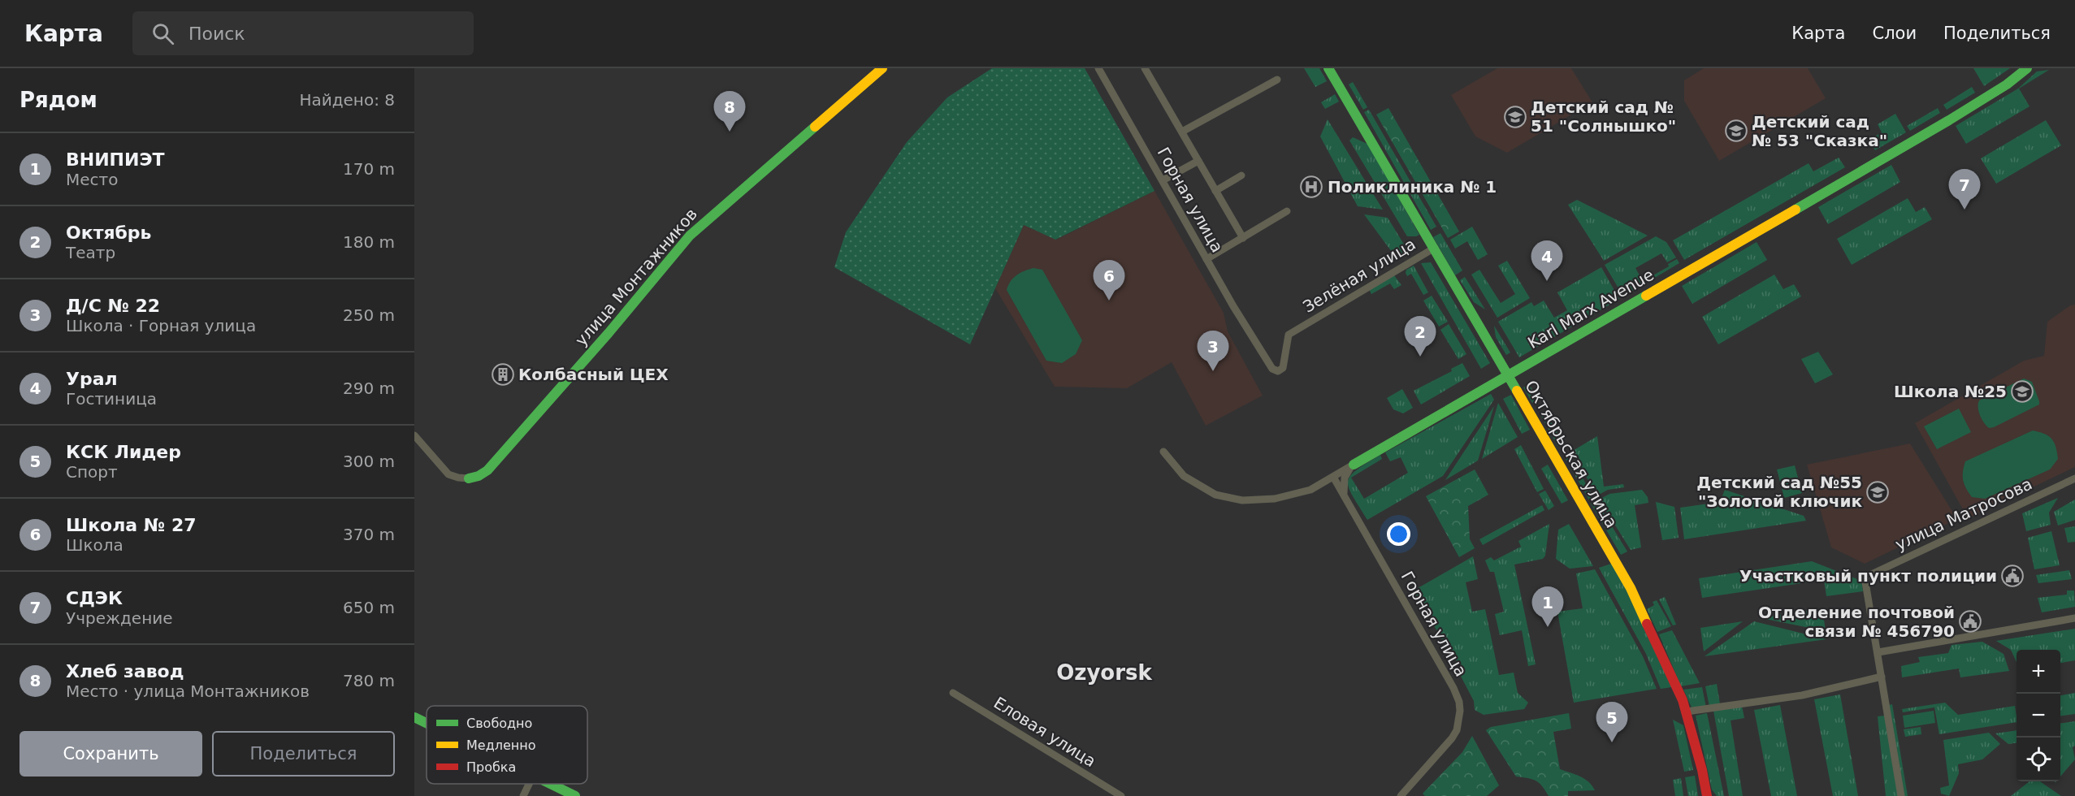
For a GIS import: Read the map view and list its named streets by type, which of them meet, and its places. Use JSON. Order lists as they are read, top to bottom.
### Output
{
  "streets": {
    "street": [
      "Горная улица",
      "Зелёная улица",
      "улица Монтажников",
      "Karl Marx Avenue",
      "Октябрьская улица",
      "улица Матросова",
      "Еловая улица"
    ]
  },
  "crossings": [
    ["Горная улица", "Зелёная улица"],
    ["Горная улица", "Karl Marx Avenue"],
    ["Зелёная улица", "Октябрьская улица"],
    ["Karl Marx Avenue", "Октябрьская улица"]
  ],
  "districts": ["Ozyorsk"],
  "places": {
    "school or university": [
      "Детский сад № 51 \"Солнышко\"",
      "Детский сад № 53 \"Сказка\"",
      "Школа №25",
      "Детский сад №55 \"Золотой ключик"
    ],
    "hospital": ["Поликлиника № 1"],
    "building": ["Колбасный ЦЕХ"],
    "public building": ["Участковый пункт полиции", "Отделение почтовой связи № 456790"]
  },
  "legend": ["Свободно", "Медленно", "Пробка"],
  "page": {
    "header": "Карта",
    "search": "Поиск",
    "nav": ["Карта", "Слои", "Поделиться"],
    "heading": ["Рядом", "Найдено: 8"],
    "pins": [
      "8",
      "7",
      "4",
      "6",
      "2",
      "3",
      "1",
      "5"
    ],
    "list": [
      {
        "mark": "1",
        "name": "ВНИПИЭТ",
        "note": "Место",
        "value": "170 m"
      },
      {
        "mark": "2",
        "name": "Октябрь",
        "note": "Театр",
        "value": "180 m"
      },
      {
        "mark": "3",
        "name": "Д/С № 22",
        "note": "Школа · Горная улица",
        "value": "250 m"
      },
      {
        "mark": "4",
        "name": "Урал",
        "note": "Гостиница",
        "value": "290 m"
      },
      {
        "mark": "5",
        "name": "КСК Лидер",
        "note": "Спорт",
        "value": "300 m"
      },
      {
        "mark": "6",
        "name": "Школа № 27",
        "note": "Школа",
        "value": "370 m"
      },
      {
        "mark": "7",
        "name": "СДЭК",
        "note": "Учреждение",
        "value": "650 m"
      },
      {
        "mark": "8",
        "name": "Хлеб завод",
        "note": "Место · улица Монтажников",
        "value": "780 m"
      }
    ],
    "map_buttons": ["+", "−"],
    "buttons": ["Сохранить", "Поделиться"]
  }
}
